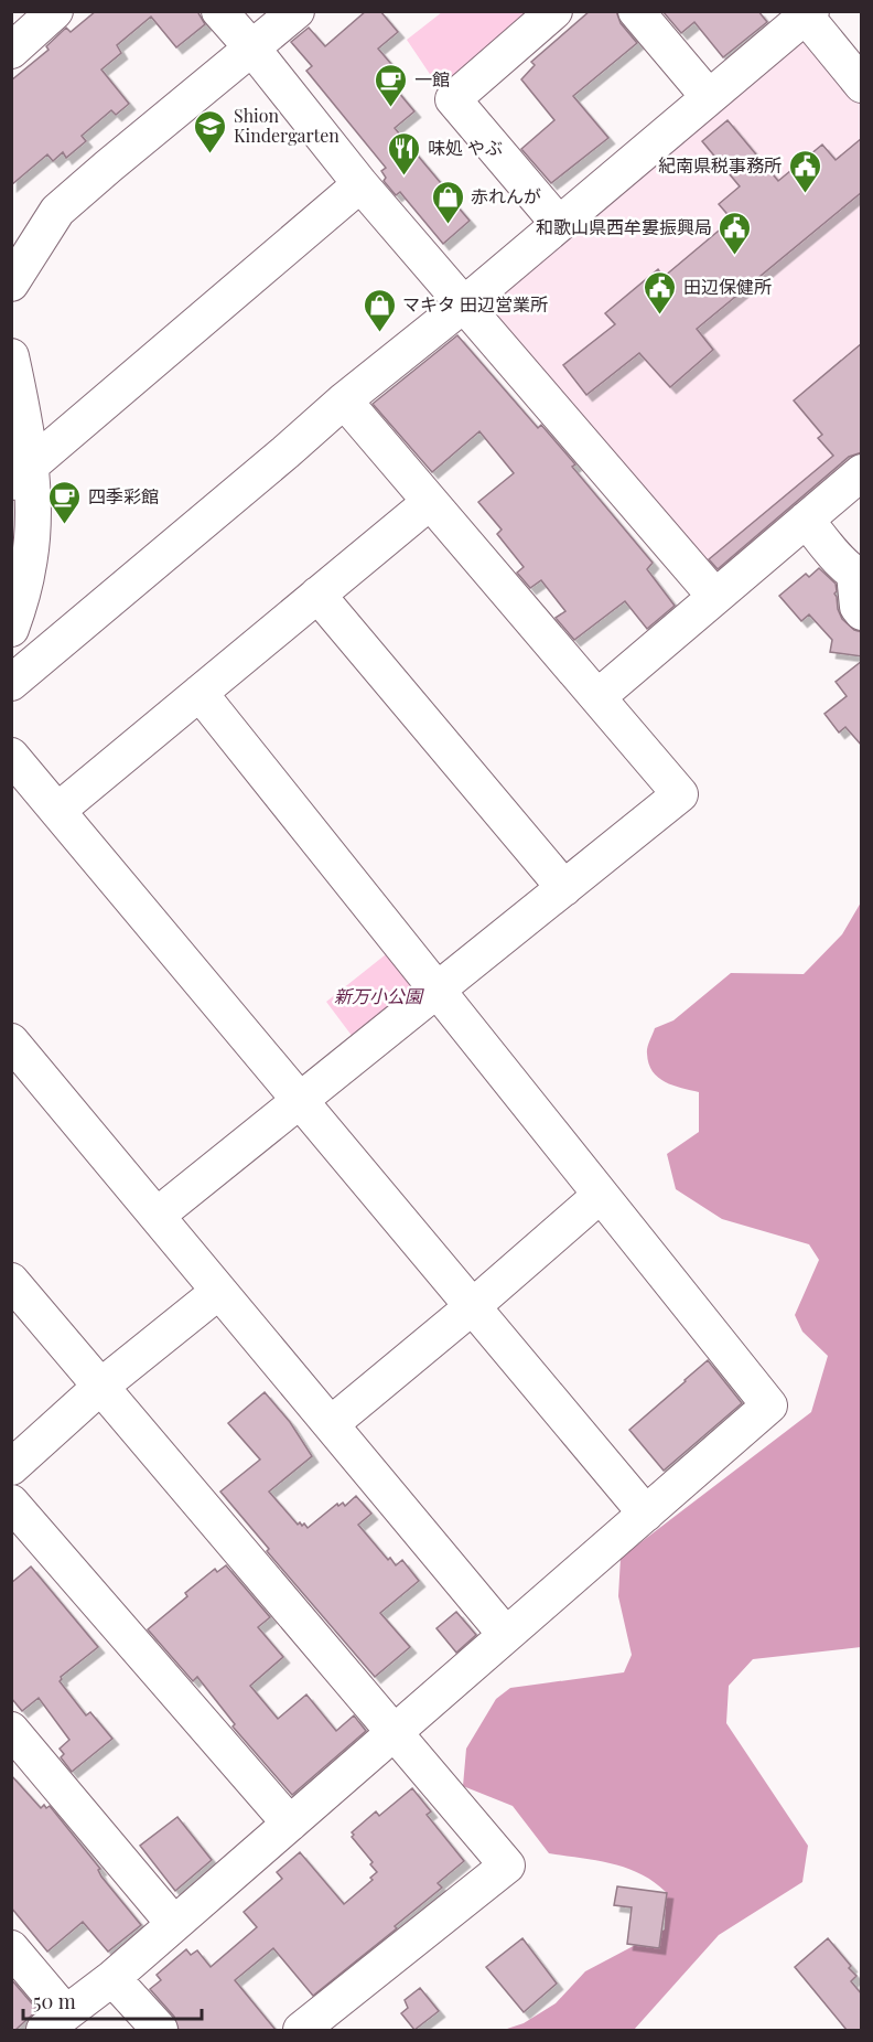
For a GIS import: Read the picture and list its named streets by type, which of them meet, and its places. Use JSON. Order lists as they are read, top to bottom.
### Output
{
  "parks": ["新万小公園"],
  "places": {
    "cafe": ["一館", "四季彩館"],
    "school or university": ["Shion Kindergarten"],
    "restaurant": ["味処 やぶ"],
    "public building": ["紀南県税事務所", "和歌山県西牟婁振興局", "田辺保健所"],
    "shop": ["赤れんが", "マキタ 田辺営業所"]
  },
  "scale_bar": "50 m"
}
